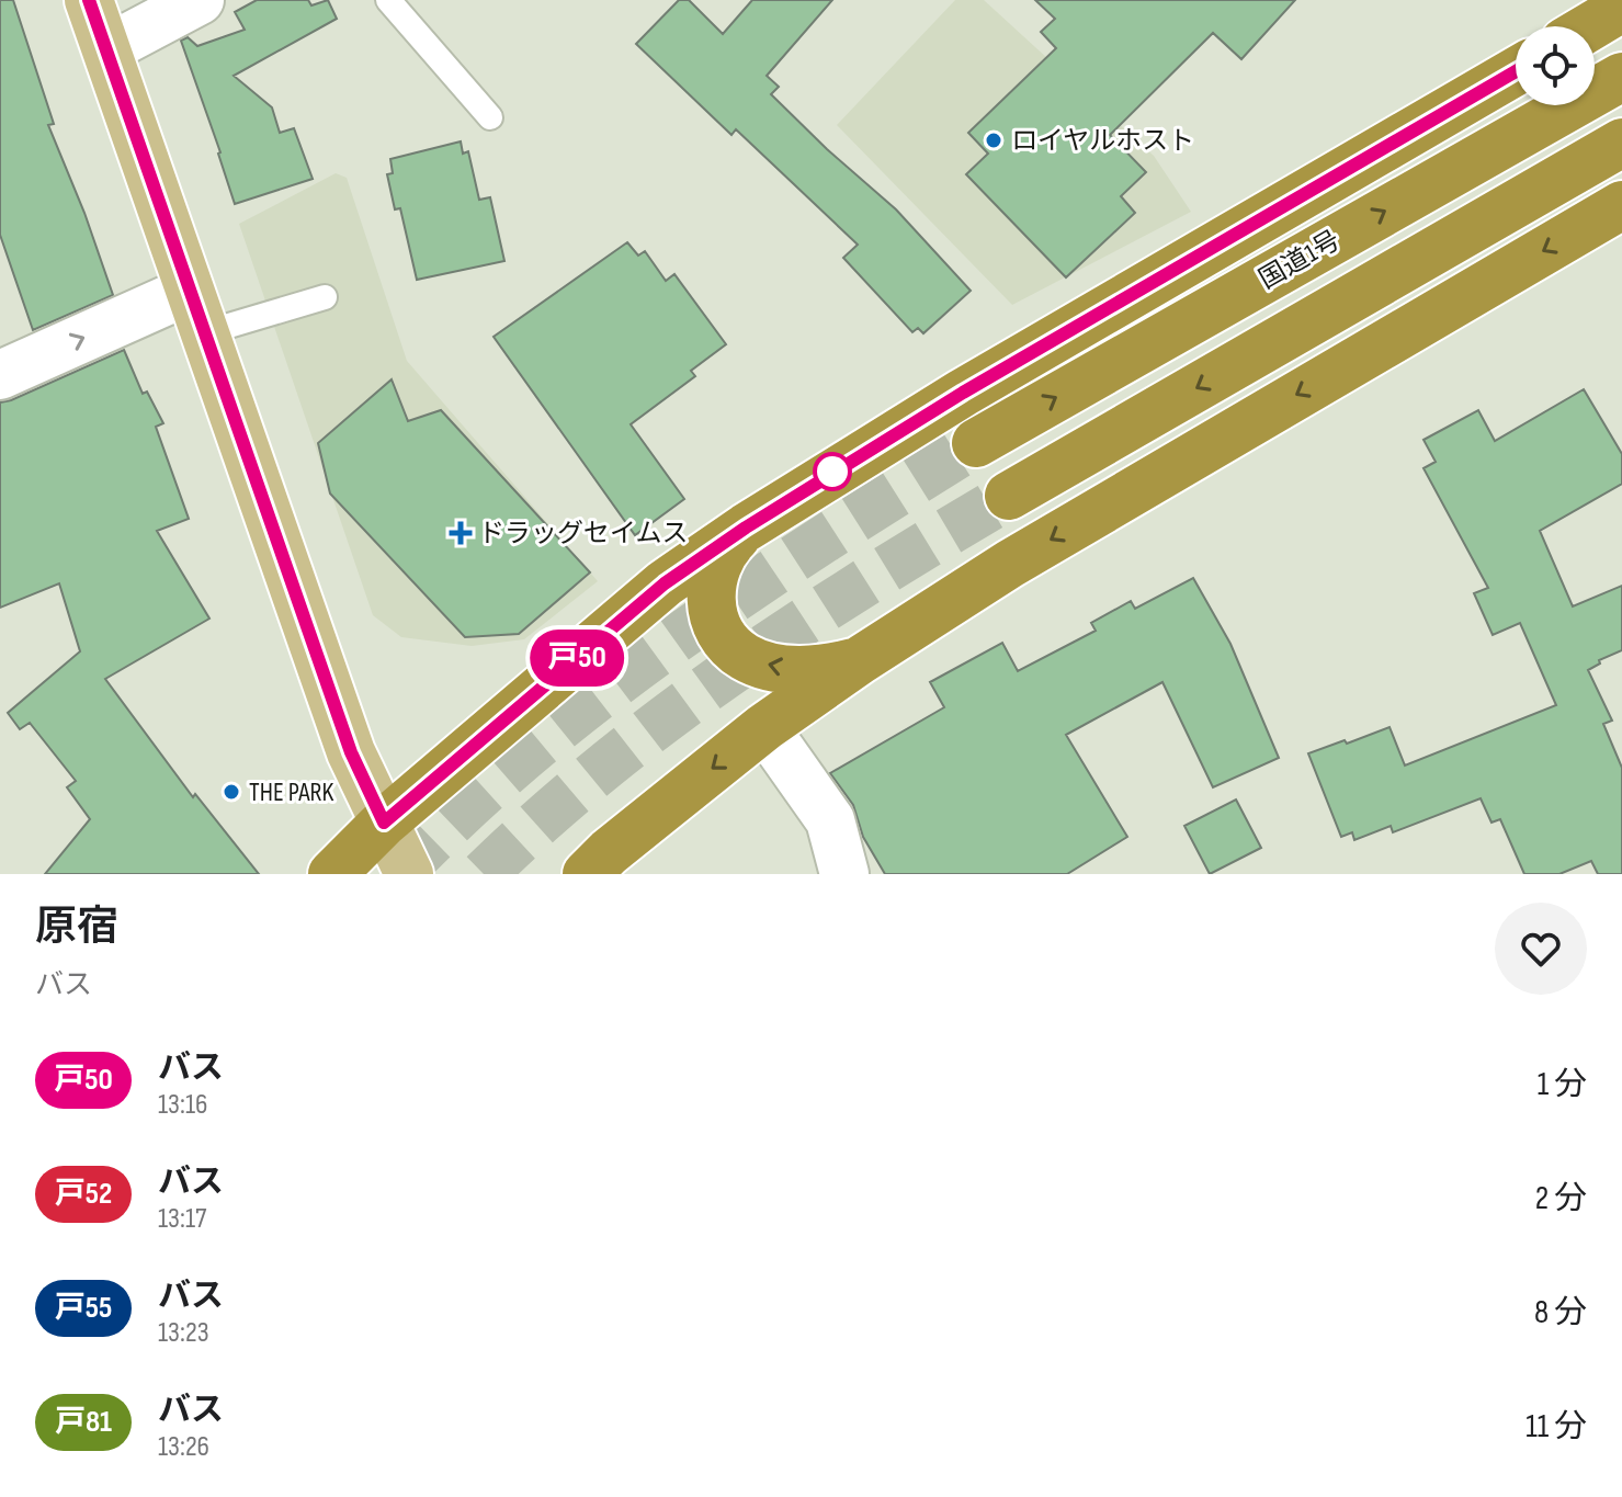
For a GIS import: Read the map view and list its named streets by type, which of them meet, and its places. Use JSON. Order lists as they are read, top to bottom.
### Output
{
  "streets": {
    "highway": ["国道1号"]
  },
  "places": {
    "other": ["ロイヤルホスト", "THE PARK"],
    "health": ["ドラッグセイムス"]
  },
  "lines": ["bus line 戸50"],
  "page": {
    "on_map": "戸50",
    "heading": ["原宿", "バス"],
    "list": [
      {
        "mark": "戸50",
        "name": "バス",
        "note": "13:16",
        "value": "1 分"
      },
      {
        "mark": "戸52",
        "name": "バス",
        "note": "13:17",
        "value": "2 分"
      },
      {
        "mark": "戸55",
        "name": "バス",
        "note": "13:23",
        "value": "8 分"
      },
      {
        "mark": "戸81",
        "name": "バス",
        "note": "13:26",
        "value": "11 分"
      }
    ]
  }
}
